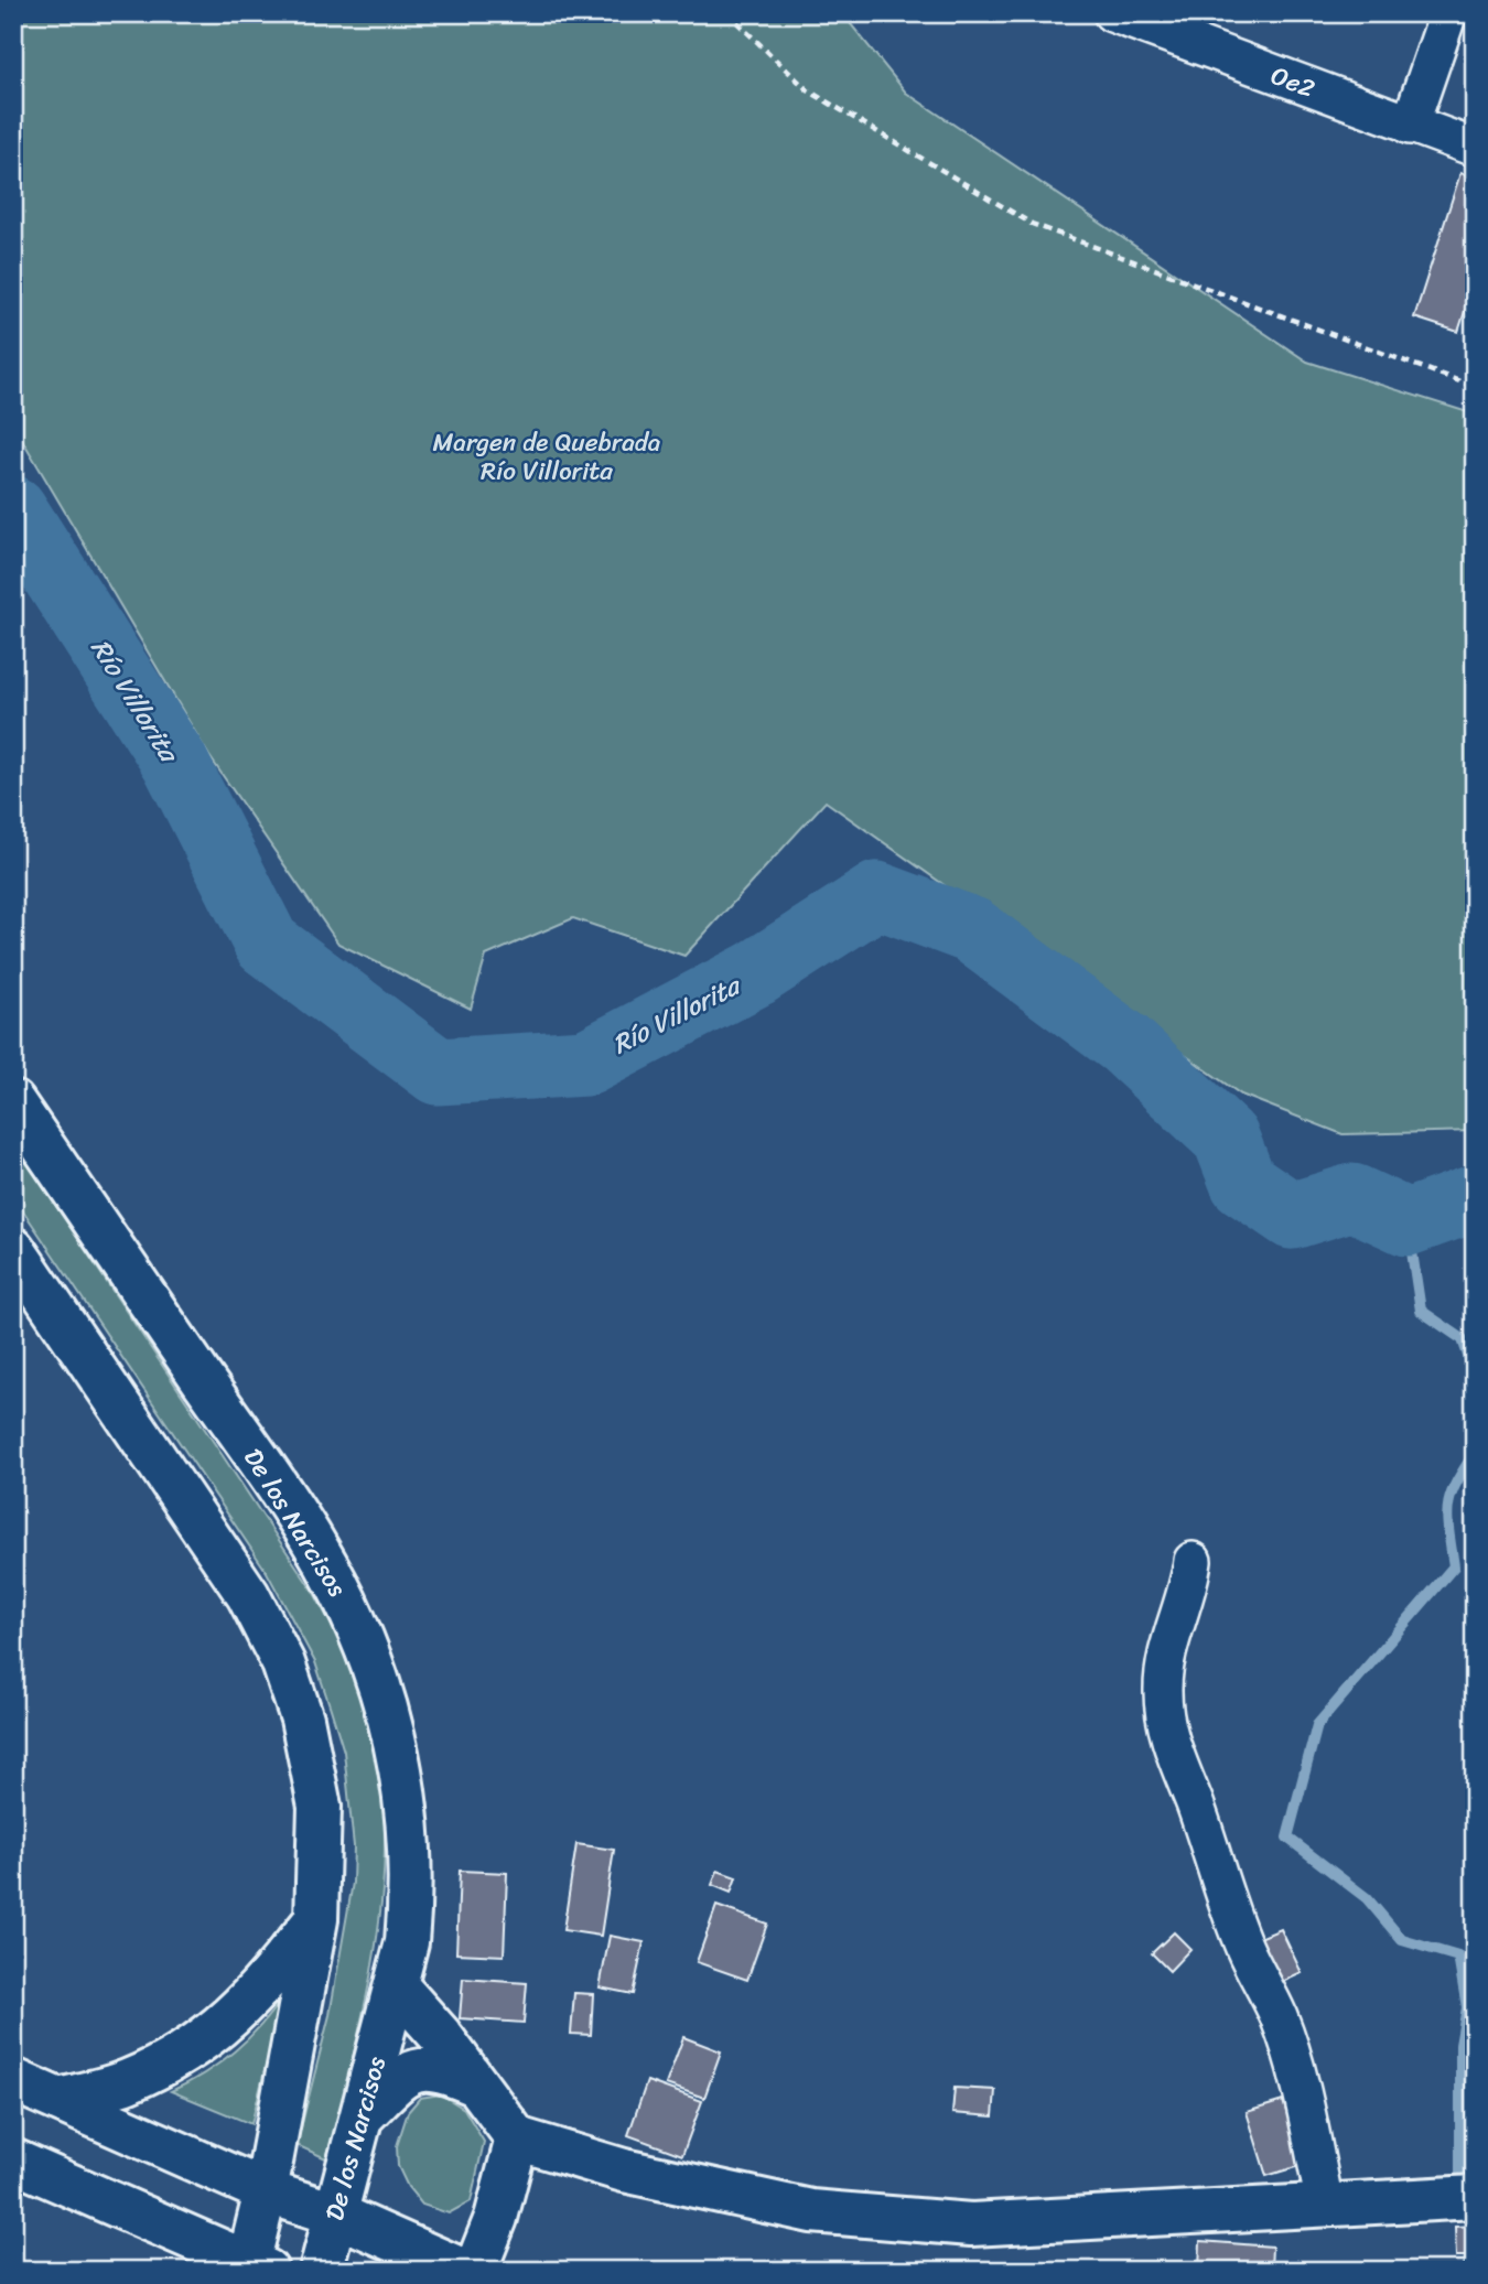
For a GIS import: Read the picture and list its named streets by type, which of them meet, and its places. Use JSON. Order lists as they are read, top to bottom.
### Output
{
  "streets": {
    "main road": ["De los Narcisos"],
    "street": ["Oe2"]
  },
  "water": ["Río Villorita"],
  "parks": ["Margen de Quebrada Río Villorita"]
}
